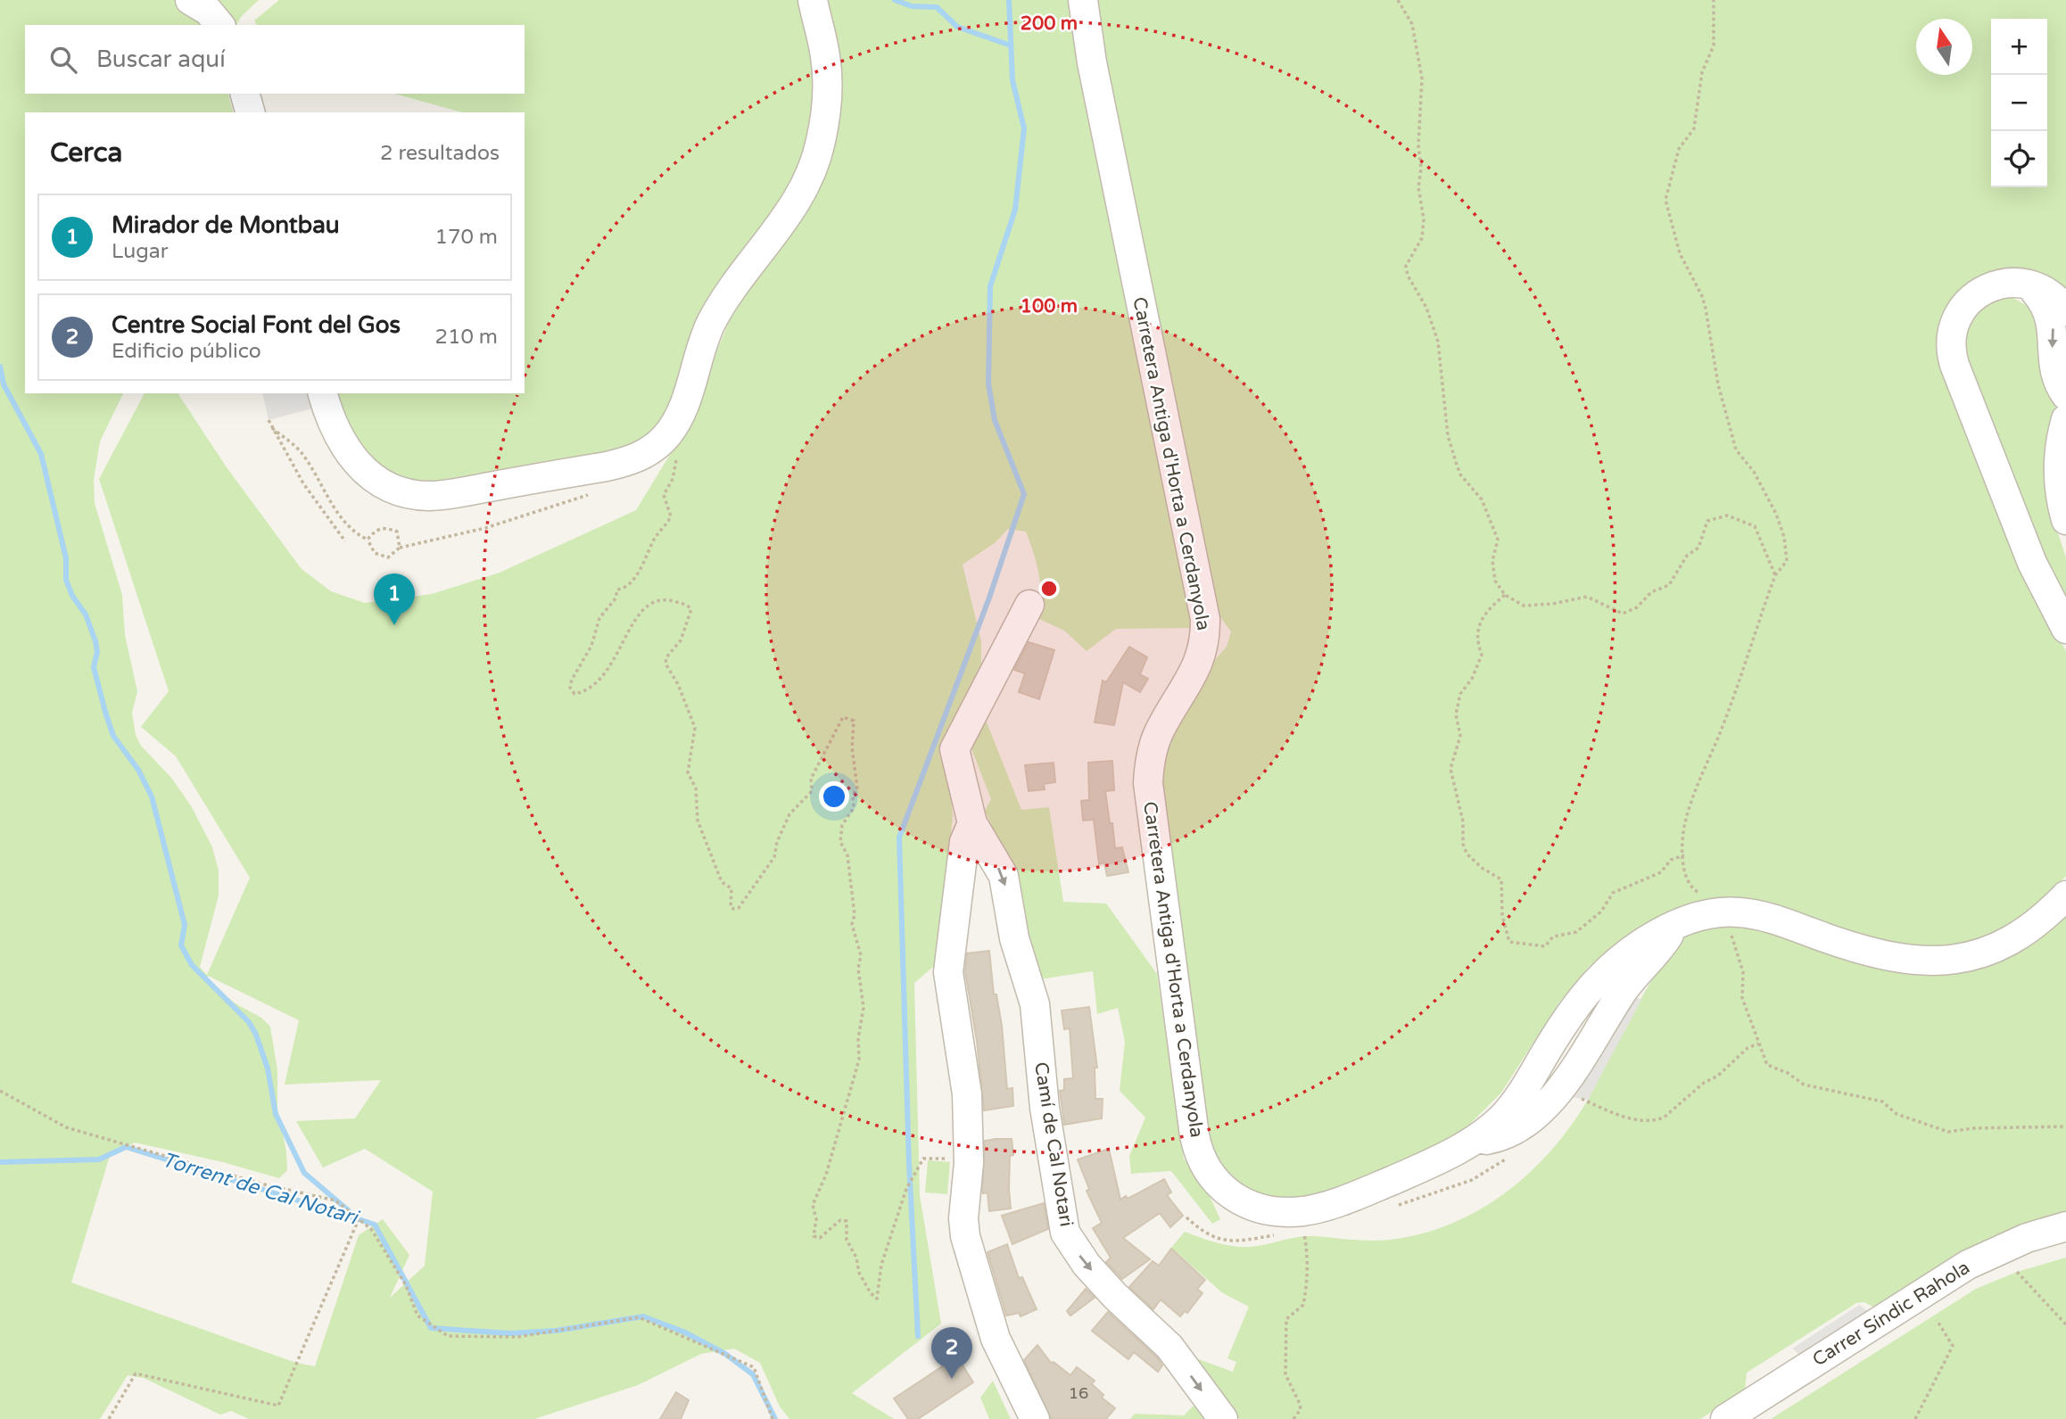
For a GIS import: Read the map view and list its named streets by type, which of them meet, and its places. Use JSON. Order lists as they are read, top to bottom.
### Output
{
  "streets": {
    "street": ["Carretera Antiga d'Horta a Cerdanyola", "Camí de Cal Notari", "Carrer Síndic Rahola"]
  },
  "water": ["Torrent de Cal Notari"],
  "house_numbers": ["16"],
  "north": "top",
  "page": {
    "map_buttons": ["+", "−"],
    "search": "Buscar aquí",
    "heading": ["Cerca", "2 resultados"],
    "list": [
      {
        "mark": "1",
        "name": "Mirador de Montbau",
        "note": "Lugar",
        "value": "170 m"
      },
      {
        "mark": "2",
        "name": "Centre Social Font del Gos",
        "note": "Edificio público",
        "value": "210 m"
      }
    ],
    "pins": ["1", "2"]
  },
  "rings": ["200 m", "100 m"]
}
